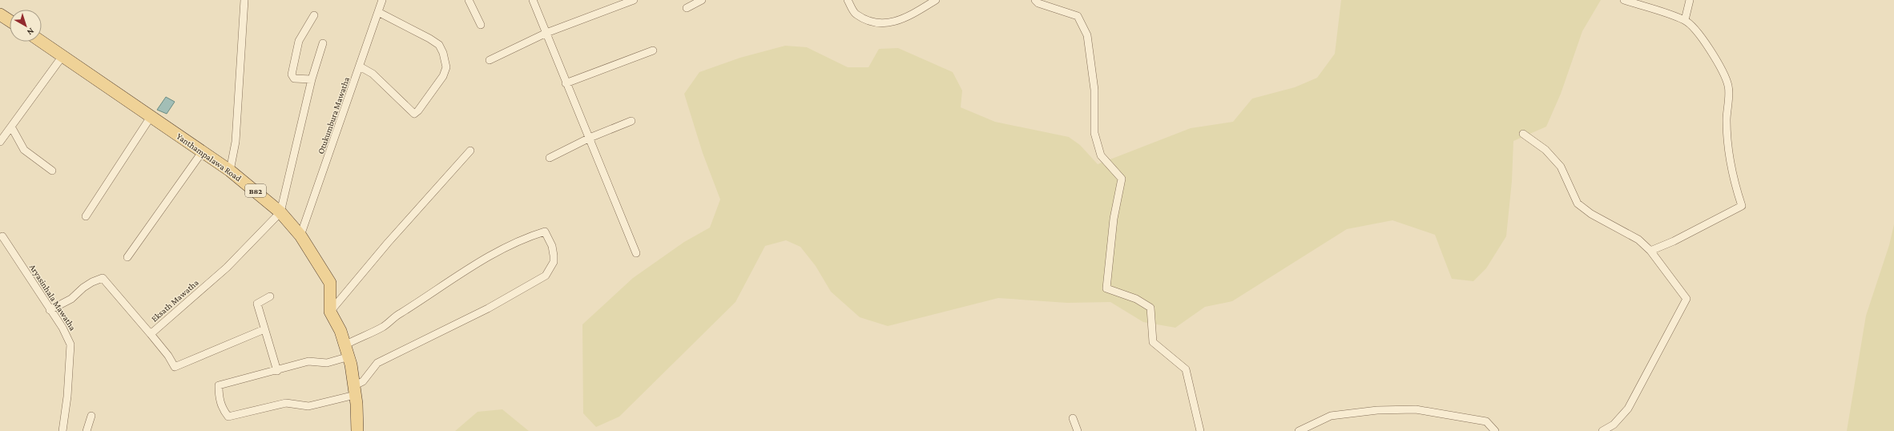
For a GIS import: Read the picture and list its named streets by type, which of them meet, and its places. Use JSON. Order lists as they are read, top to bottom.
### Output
{
  "streets": {
    "main road": ["Yanthampalawa Road", "B82"],
    "street": ["Otukumbura Mawatha", "Aryasinhala Mawatha", "Eksath Mawatha"]
  },
  "crossings": [
    ["Otukumbura Mawatha", "Yanthampalawa Road"],
    ["Yanthampalawa Road", "Eksath Mawatha"],
    ["Aryasinhala Mawatha", "Eksath Mawatha"]
  ],
  "north": "bottom right"
}
